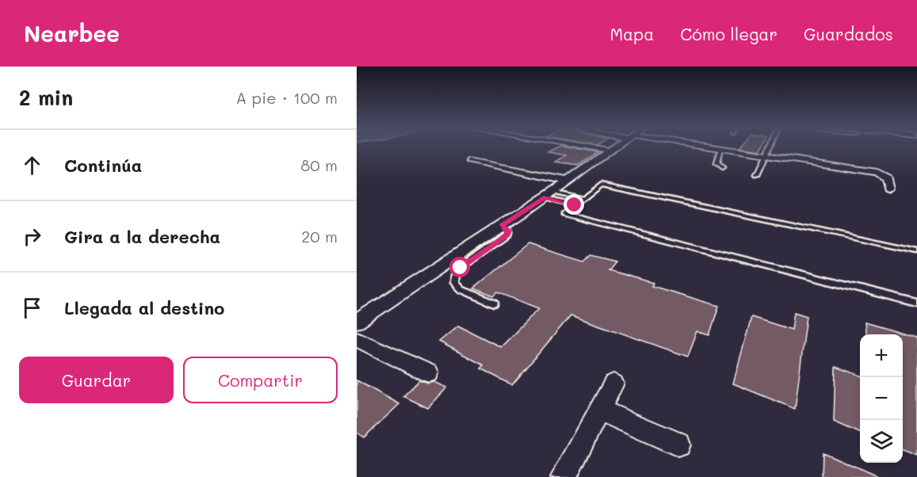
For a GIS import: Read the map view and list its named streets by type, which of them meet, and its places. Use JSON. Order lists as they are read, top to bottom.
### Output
{
  "page": {
    "header": "Nearbee",
    "nav": ["Mapa", "Cómo llegar", "Guardados"],
    "heading": ["2 min", "A pie · 100 m"],
    "list": [
      ["Continúa", "80 m"],
      ["Gira a la derecha", "20 m"],
      "Llegada al destino"
    ],
    "map_buttons": ["+", "−"],
    "buttons": ["Guardar", "Compartir"]
  }
}
